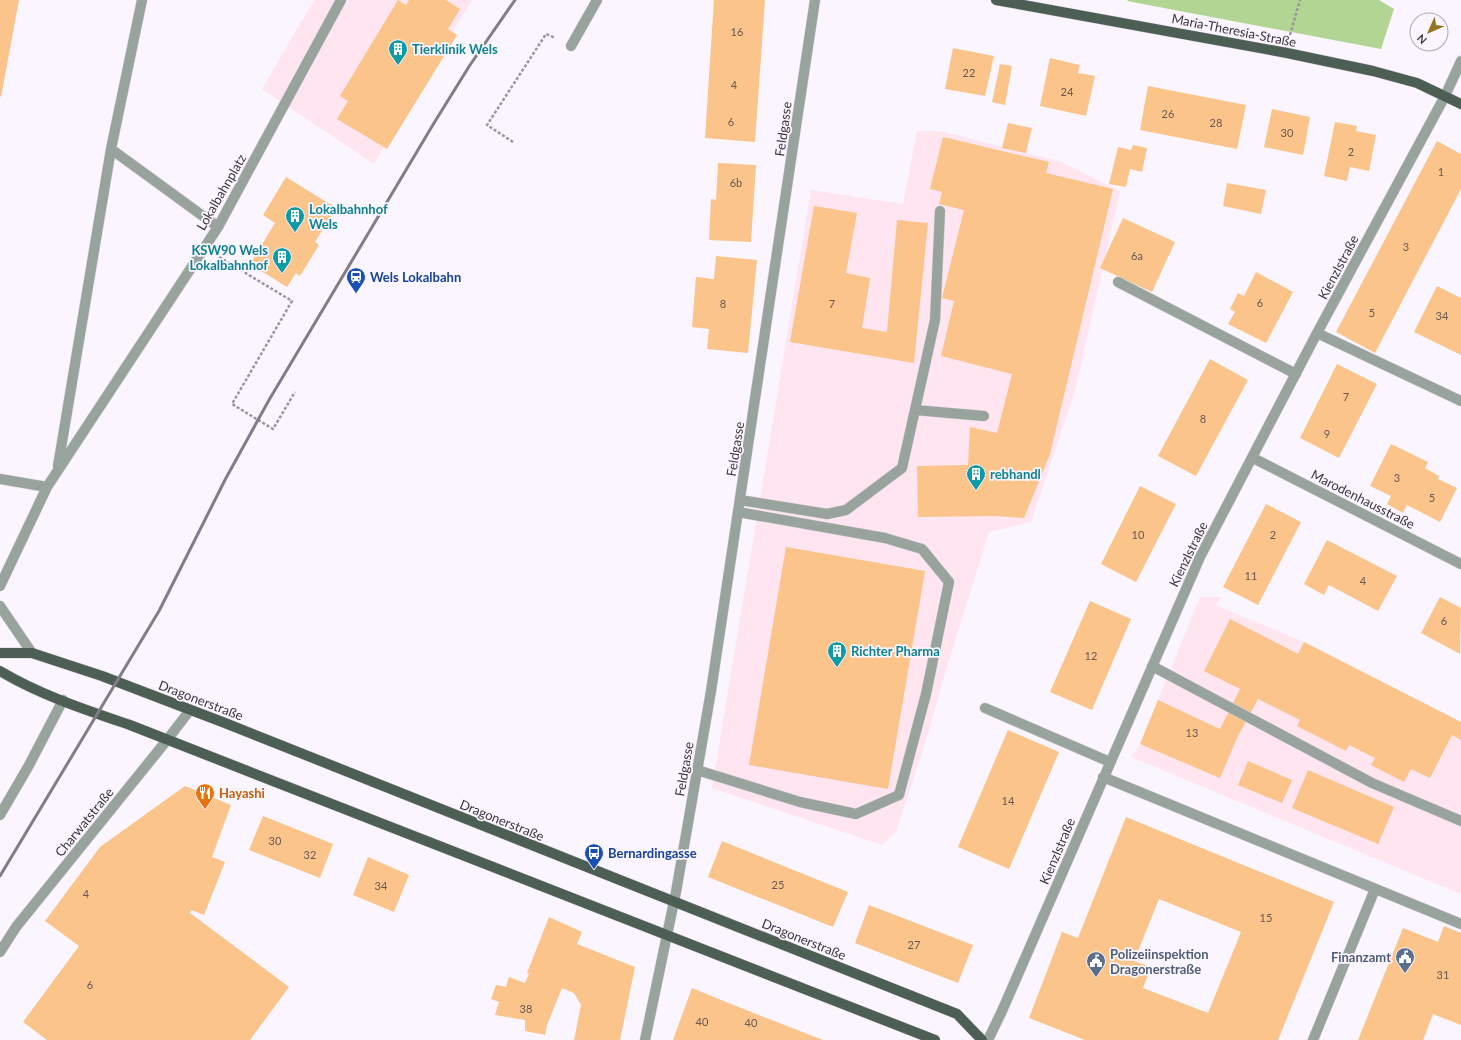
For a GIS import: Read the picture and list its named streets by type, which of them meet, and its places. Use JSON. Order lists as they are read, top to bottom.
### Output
{
  "streets": {
    "main road": ["Maria-Theresia-Straße", "Dragonerstraße"],
    "street": [
      "Feldgasse",
      "Lokalbahnplatz",
      "Kienzlstraße",
      "Marodenhausstraße",
      "Charwatstraße"
    ]
  },
  "crossings": [
    ["Maria-Theresia-Straße", "Kienzlstraße"],
    ["Feldgasse", "Dragonerstraße"],
    ["Kienzlstraße", "Marodenhausstraße"],
    ["Dragonerstraße", "Charwatstraße"]
  ],
  "places": {
    "building": [
      "Tierklinik Wels",
      "Lokalbahnhof Wels",
      "KSW90 Wels Lokalbahnhof",
      "rebhandl",
      "Richter Pharma"
    ],
    "station": ["Wels Lokalbahn"],
    "restaurant": ["Hayashi"],
    "bus stop": ["Bernardingasse"],
    "public building": ["Finanzamt", "Polizeiinspektion Dragonerstraße"]
  },
  "house_numbers": [
    "16",
    "22",
    "4",
    "24",
    "26",
    "6",
    "28",
    "30",
    "2",
    "1",
    "6b",
    "3",
    "6a",
    "6",
    "8",
    "7",
    "5",
    "34",
    "7",
    "8",
    "9",
    "3",
    "5",
    "10",
    "2",
    "11",
    "4",
    "6",
    "12",
    "13",
    "14",
    "30",
    "32",
    "25",
    "34",
    "4",
    "15",
    "27",
    "31",
    "6",
    "38",
    "40",
    "40"
  ],
  "north": "bottom left"
}
